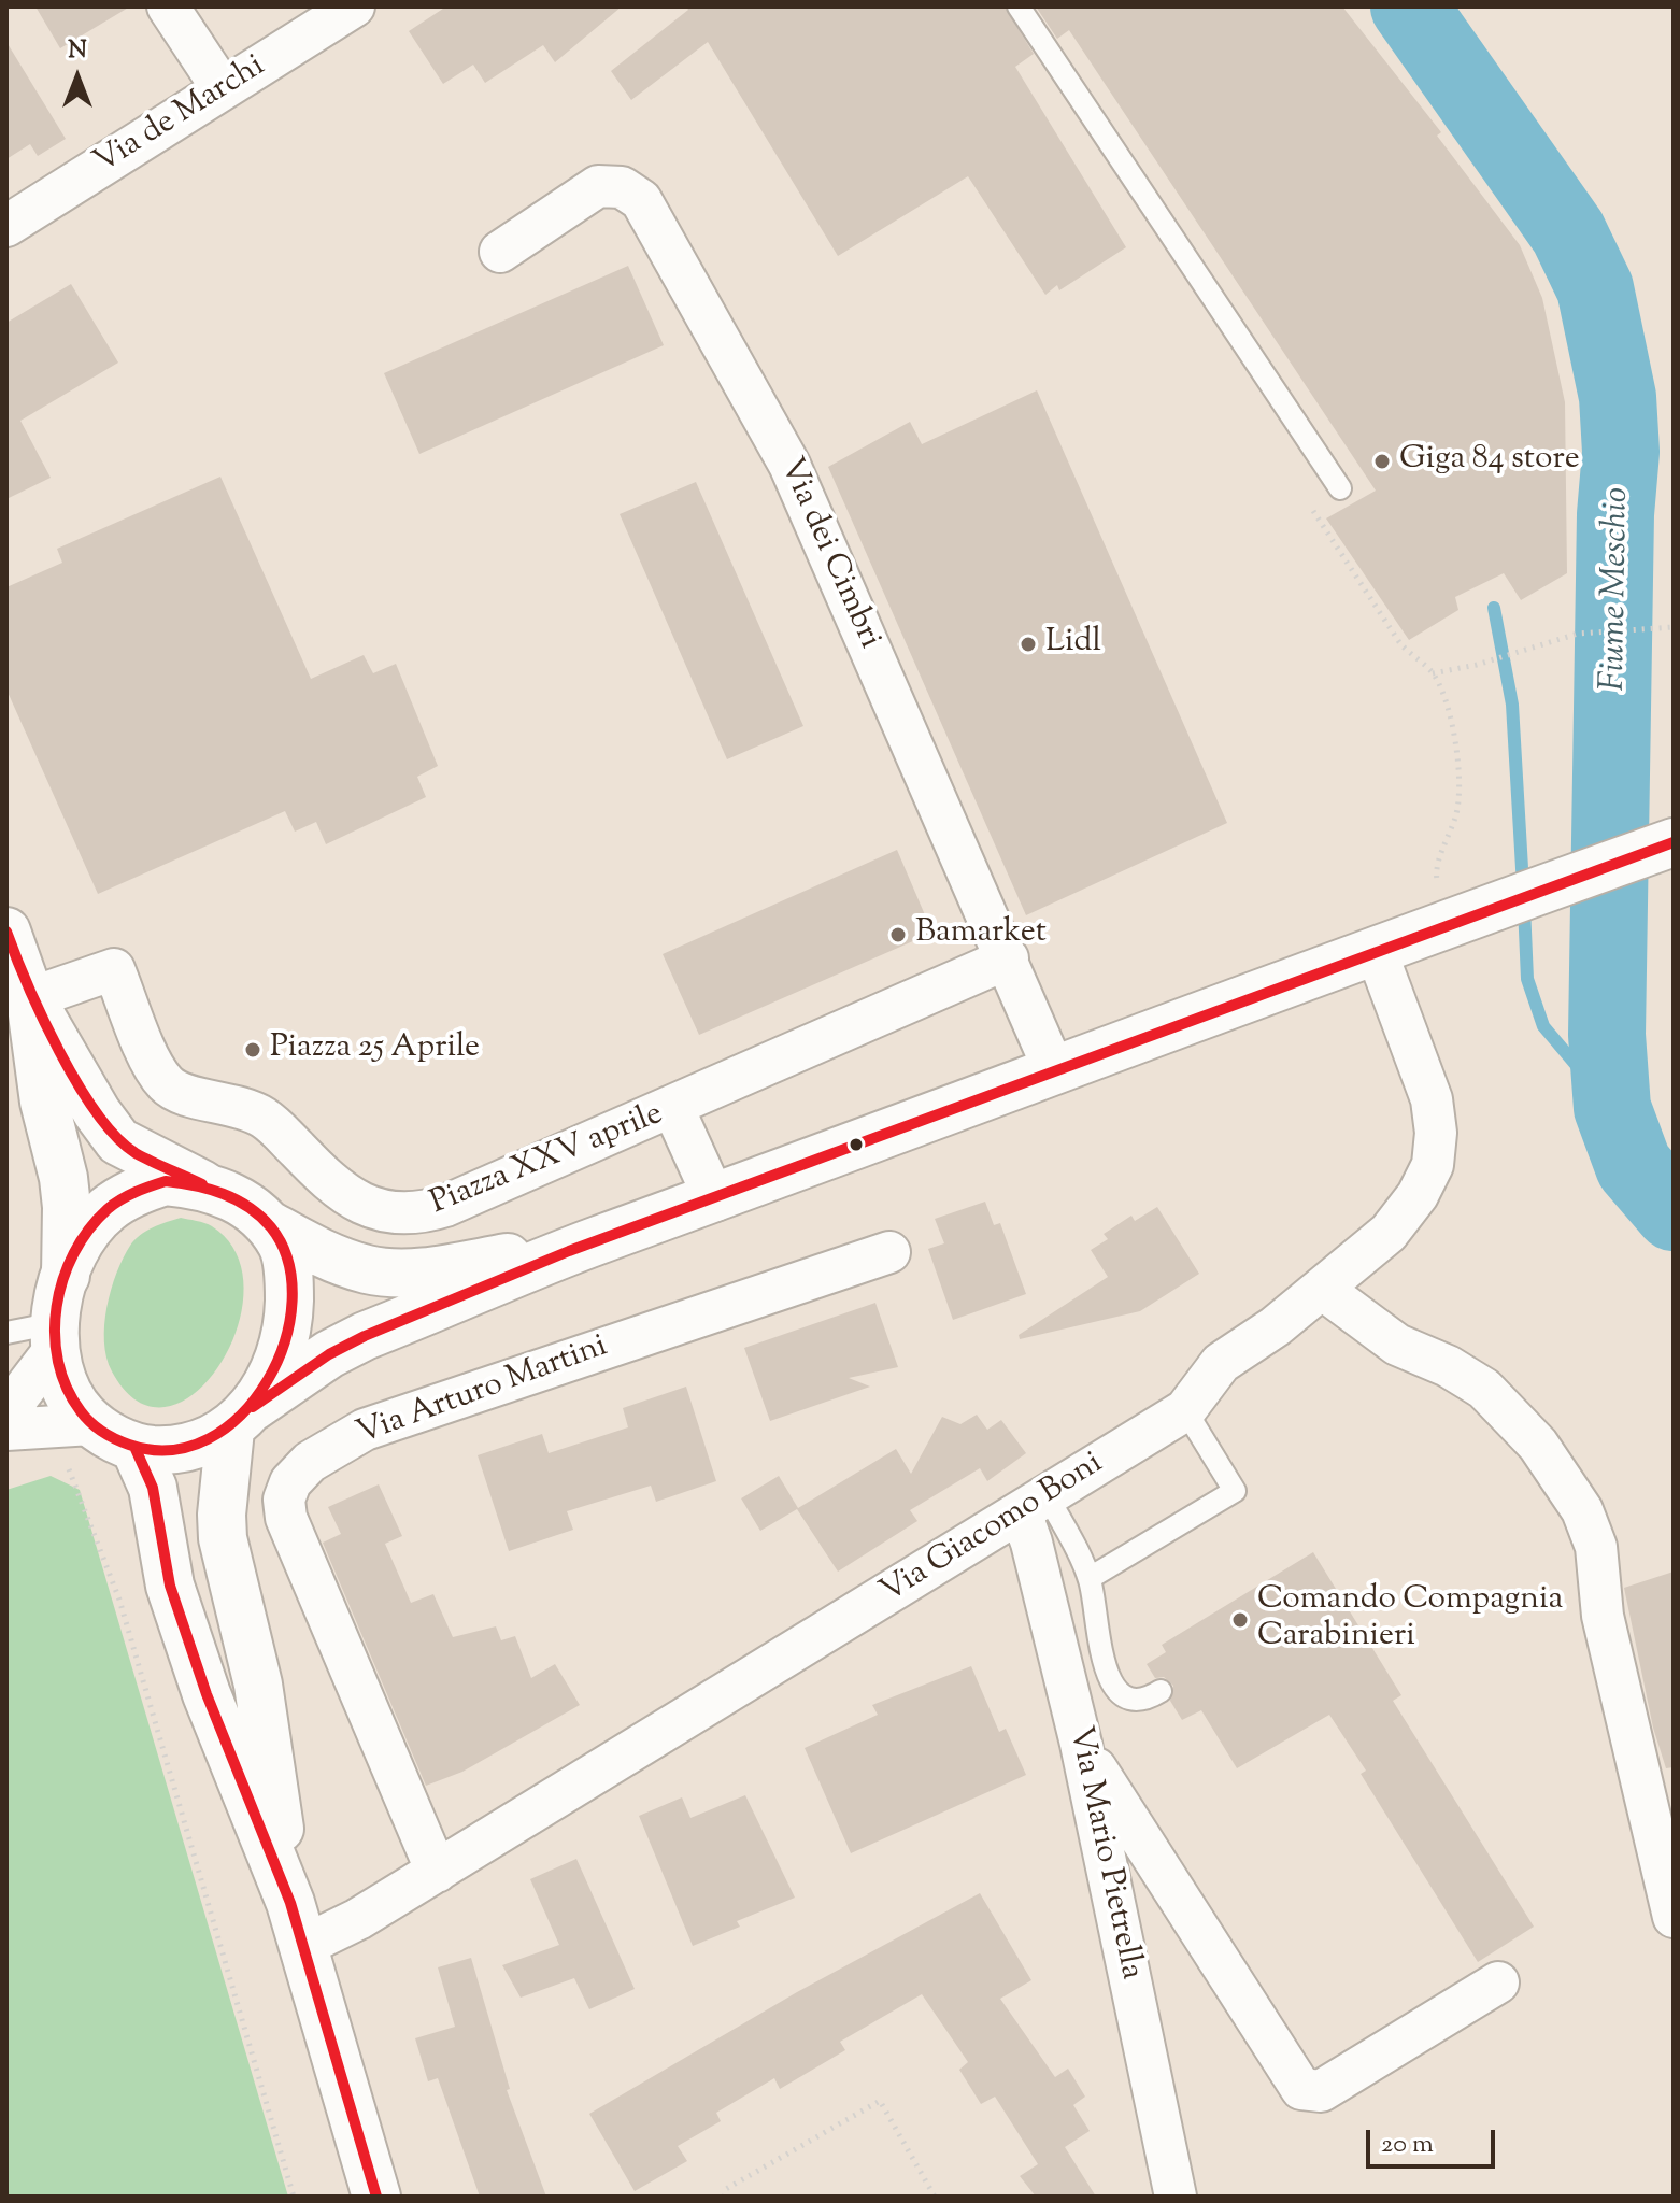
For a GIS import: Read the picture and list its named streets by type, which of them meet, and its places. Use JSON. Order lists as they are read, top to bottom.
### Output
{
  "streets": {
    "street": [
      "Via de Marchi",
      "Via dei Cimbri",
      "Piazza XXV aprile",
      "Via Arturo Martini",
      "Via Giacomo Boni",
      "Via Mario Pietrella"
    ]
  },
  "crossings": [
    ["Via Arturo Martini", "Via Giacomo Boni"],
    ["Via Giacomo Boni", "Via Mario Pietrella"]
  ],
  "water": ["Fiume Meschio"],
  "places": [
    "Giga 84 store",
    "Lidl",
    "Bamarket",
    "Piazza 25 Aprile",
    "Comando Compagnia Carabinieri"
  ],
  "scale_bar": "20 m",
  "north": "top"
}
